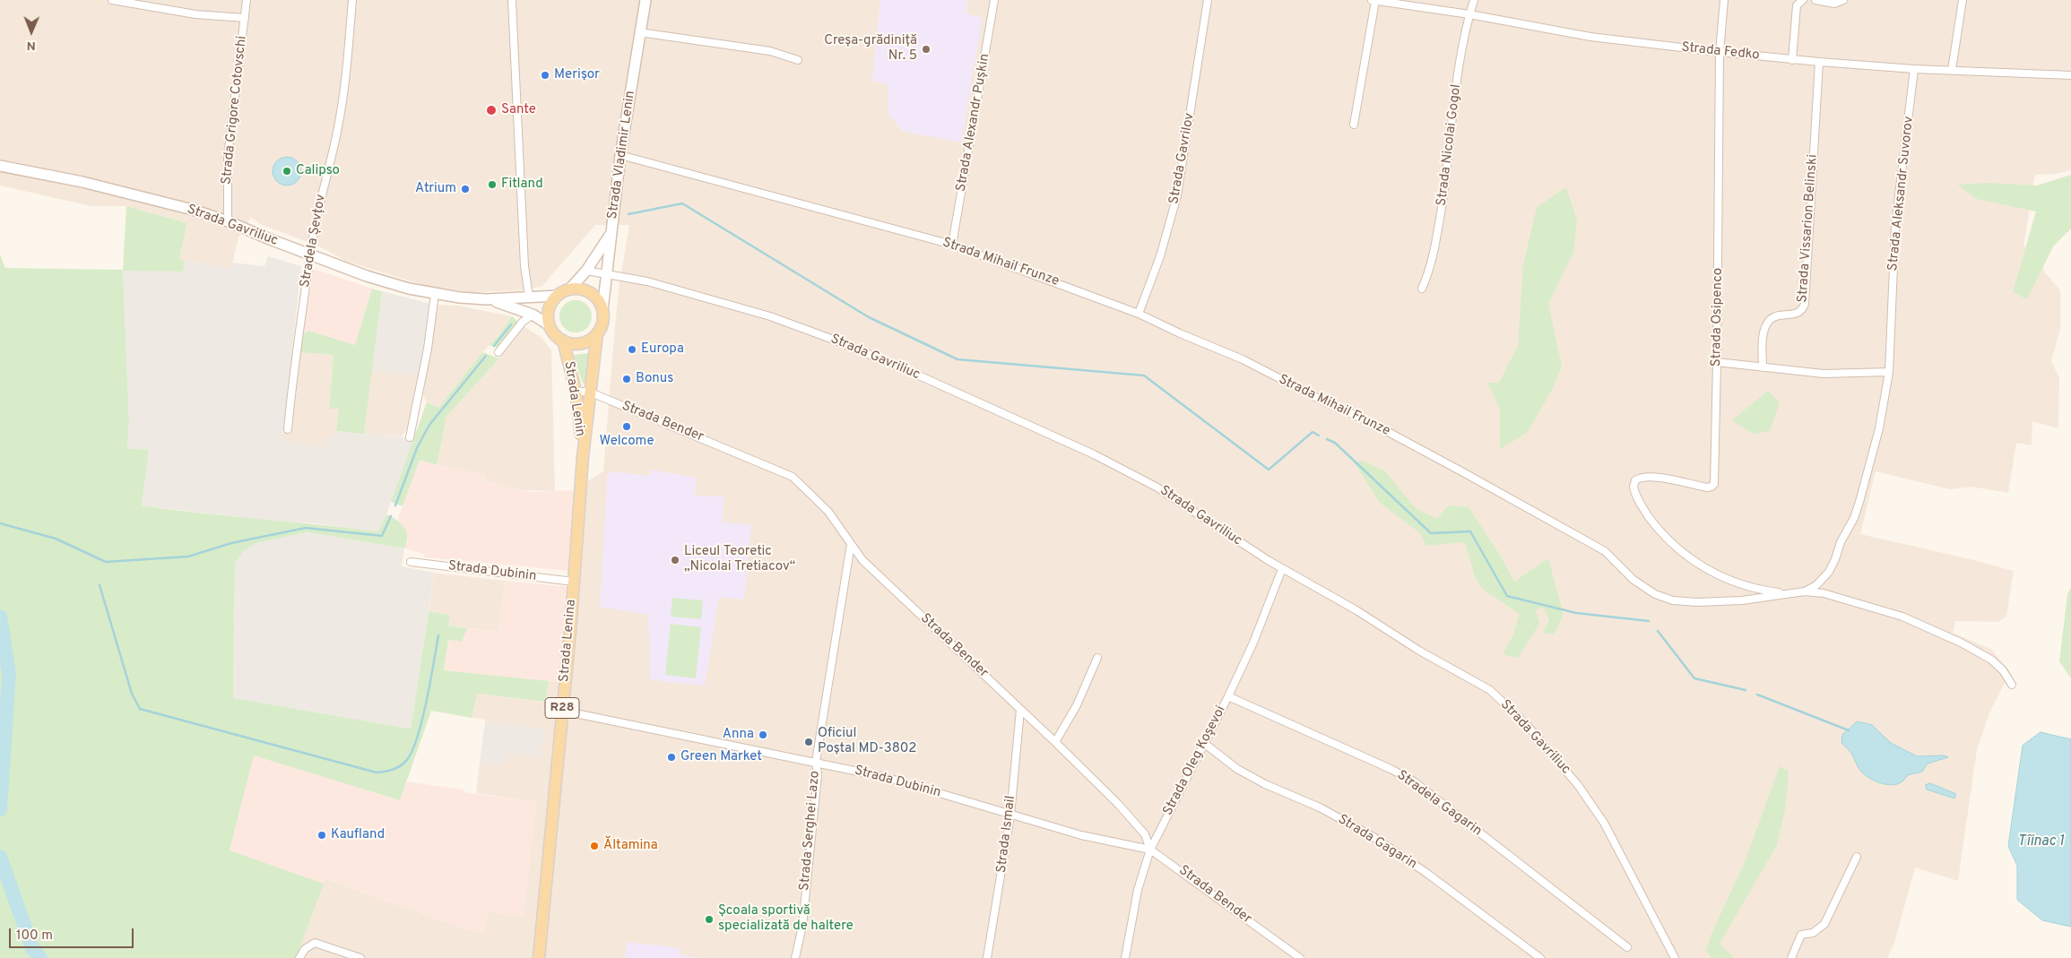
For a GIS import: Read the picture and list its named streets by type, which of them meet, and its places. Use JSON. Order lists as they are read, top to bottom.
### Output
{
  "streets": {
    "main road": ["Strada Lenin", "Strada Lenina", "R28"],
    "street": [
      "Strada Fedko",
      "Strada Grigore Cotovschi",
      "Strada Alexandr Pușkin",
      "Strada Nicolai Gogol",
      "Strada Vladimir Lenin",
      "Strada Gavrilov",
      "Strada Aleksandr Suvorov",
      "Strada Gavriliuc",
      "Strada Vissarion Belinski",
      "Stradela Șevțov",
      "Strada Mihail Frunze",
      "Strada Osipenco",
      "Strada Bender",
      "Strada Dubinin",
      "Strada Oleg Koşevoi",
      "Stradela Gagarin",
      "Strada Serghei Lazo",
      "Strada Ismail",
      "Strada Gagarin"
    ]
  },
  "crossings": [
    ["Strada Fedko", "Strada Nicolai Gogol"],
    ["Strada Fedko", "Strada Aleksandr Suvorov"],
    ["Strada Fedko", "Strada Vissarion Belinski"],
    ["Strada Fedko", "Strada Osipenco"],
    ["Strada Grigore Cotovschi", "Strada Gavriliuc"],
    ["Strada Alexandr Pușkin", "Strada Mihail Frunze"],
    ["Strada Vladimir Lenin", "Strada Gavriliuc"],
    ["Strada Vladimir Lenin", "Strada Mihail Frunze"],
    ["Strada Vladimir Lenin", "Strada Lenin"],
    ["Strada Vladimir Lenin", "R28"],
    ["Strada Gavrilov", "Strada Mihail Frunze"],
    ["Strada Aleksandr Suvorov", "Strada Mihail Frunze"],
    ["Strada Gavriliuc", "Stradela Șevțov"],
    ["Strada Gavriliuc", "Strada Lenin"],
    ["Strada Gavriliuc", "R28"],
    ["Strada Gavriliuc", "Strada Oleg Koşevoi"],
    ["Strada Mihail Frunze", "Strada Osipenco"],
    ["Strada Lenin", "Strada Bender"],
    ["Strada Lenin", "Strada Lenina"],
    ["Strada Lenin", "R28"],
    ["Strada Bender", "Strada Dubinin"],
    ["Strada Bender", "R28"],
    ["Strada Bender", "Strada Oleg Koşevoi"],
    ["Strada Bender", "Strada Serghei Lazo"],
    ["Strada Bender", "Strada Ismail"],
    ["Strada Dubinin", "Strada Lenina"],
    ["Strada Dubinin", "Strada Oleg Koşevoi"],
    ["Strada Dubinin", "Strada Serghei Lazo"],
    ["Strada Dubinin", "Strada Ismail"],
    ["Strada Lenina", "R28"],
    ["Strada Oleg Koşevoi", "Stradela Gagarin"],
    ["Strada Oleg Koşevoi", "Strada Gagarin"]
  ],
  "water": ["Tîinac 1"],
  "places": [
    "Creșa-grădiniță Nr. 5",
    "Merișor",
    "Sante",
    "Calipso",
    "Fitland",
    "Atrium",
    "Europa",
    "Bonus",
    "Welcome",
    "Liceul Teoretic „Nicolai Tretiacov“",
    "Anna",
    "Oficiul Poștal MD-3802",
    "Green Market",
    "Kaufland",
    "Ăltamina",
    "Școala sportivă specializată de haltere"
  ],
  "scale_bar": "100 m",
  "north": "bottom"
}
